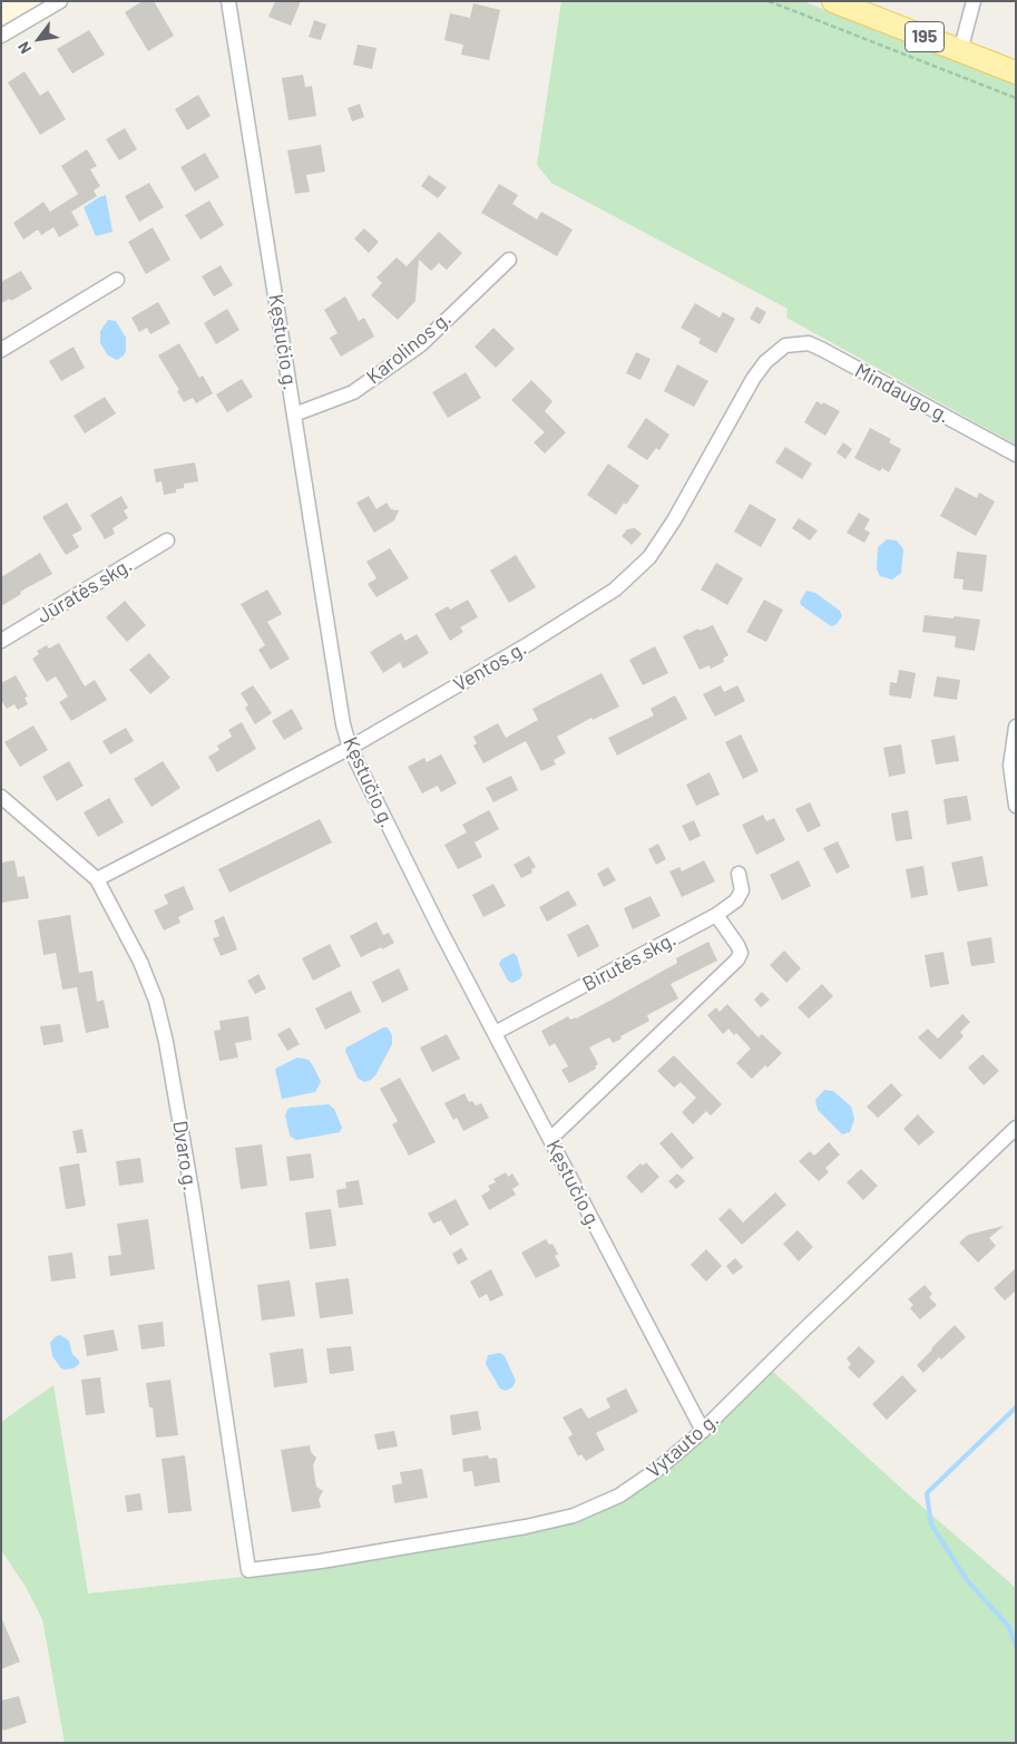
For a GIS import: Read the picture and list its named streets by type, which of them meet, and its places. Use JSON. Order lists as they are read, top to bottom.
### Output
{
  "streets": {
    "main road": ["195"],
    "street": [
      "Kęstučio g.",
      "Karolinos g.",
      "Mindaugo g.",
      "Jūratės skg.",
      "Ventos g.",
      "Birutės skg.",
      "Dvaro g.",
      "Vytauto g."
    ]
  },
  "crossings": [
    ["Kęstučio g.", "Karolinos g."],
    ["Kęstučio g.", "Ventos g."],
    ["Kęstučio g.", "Birutės skg."],
    ["Kęstučio g.", "Vytauto g."],
    ["Mindaugo g.", "Ventos g."],
    ["Ventos g.", "Dvaro g."],
    ["Dvaro g.", "Vytauto g."]
  ],
  "north": "bottom left"
}
